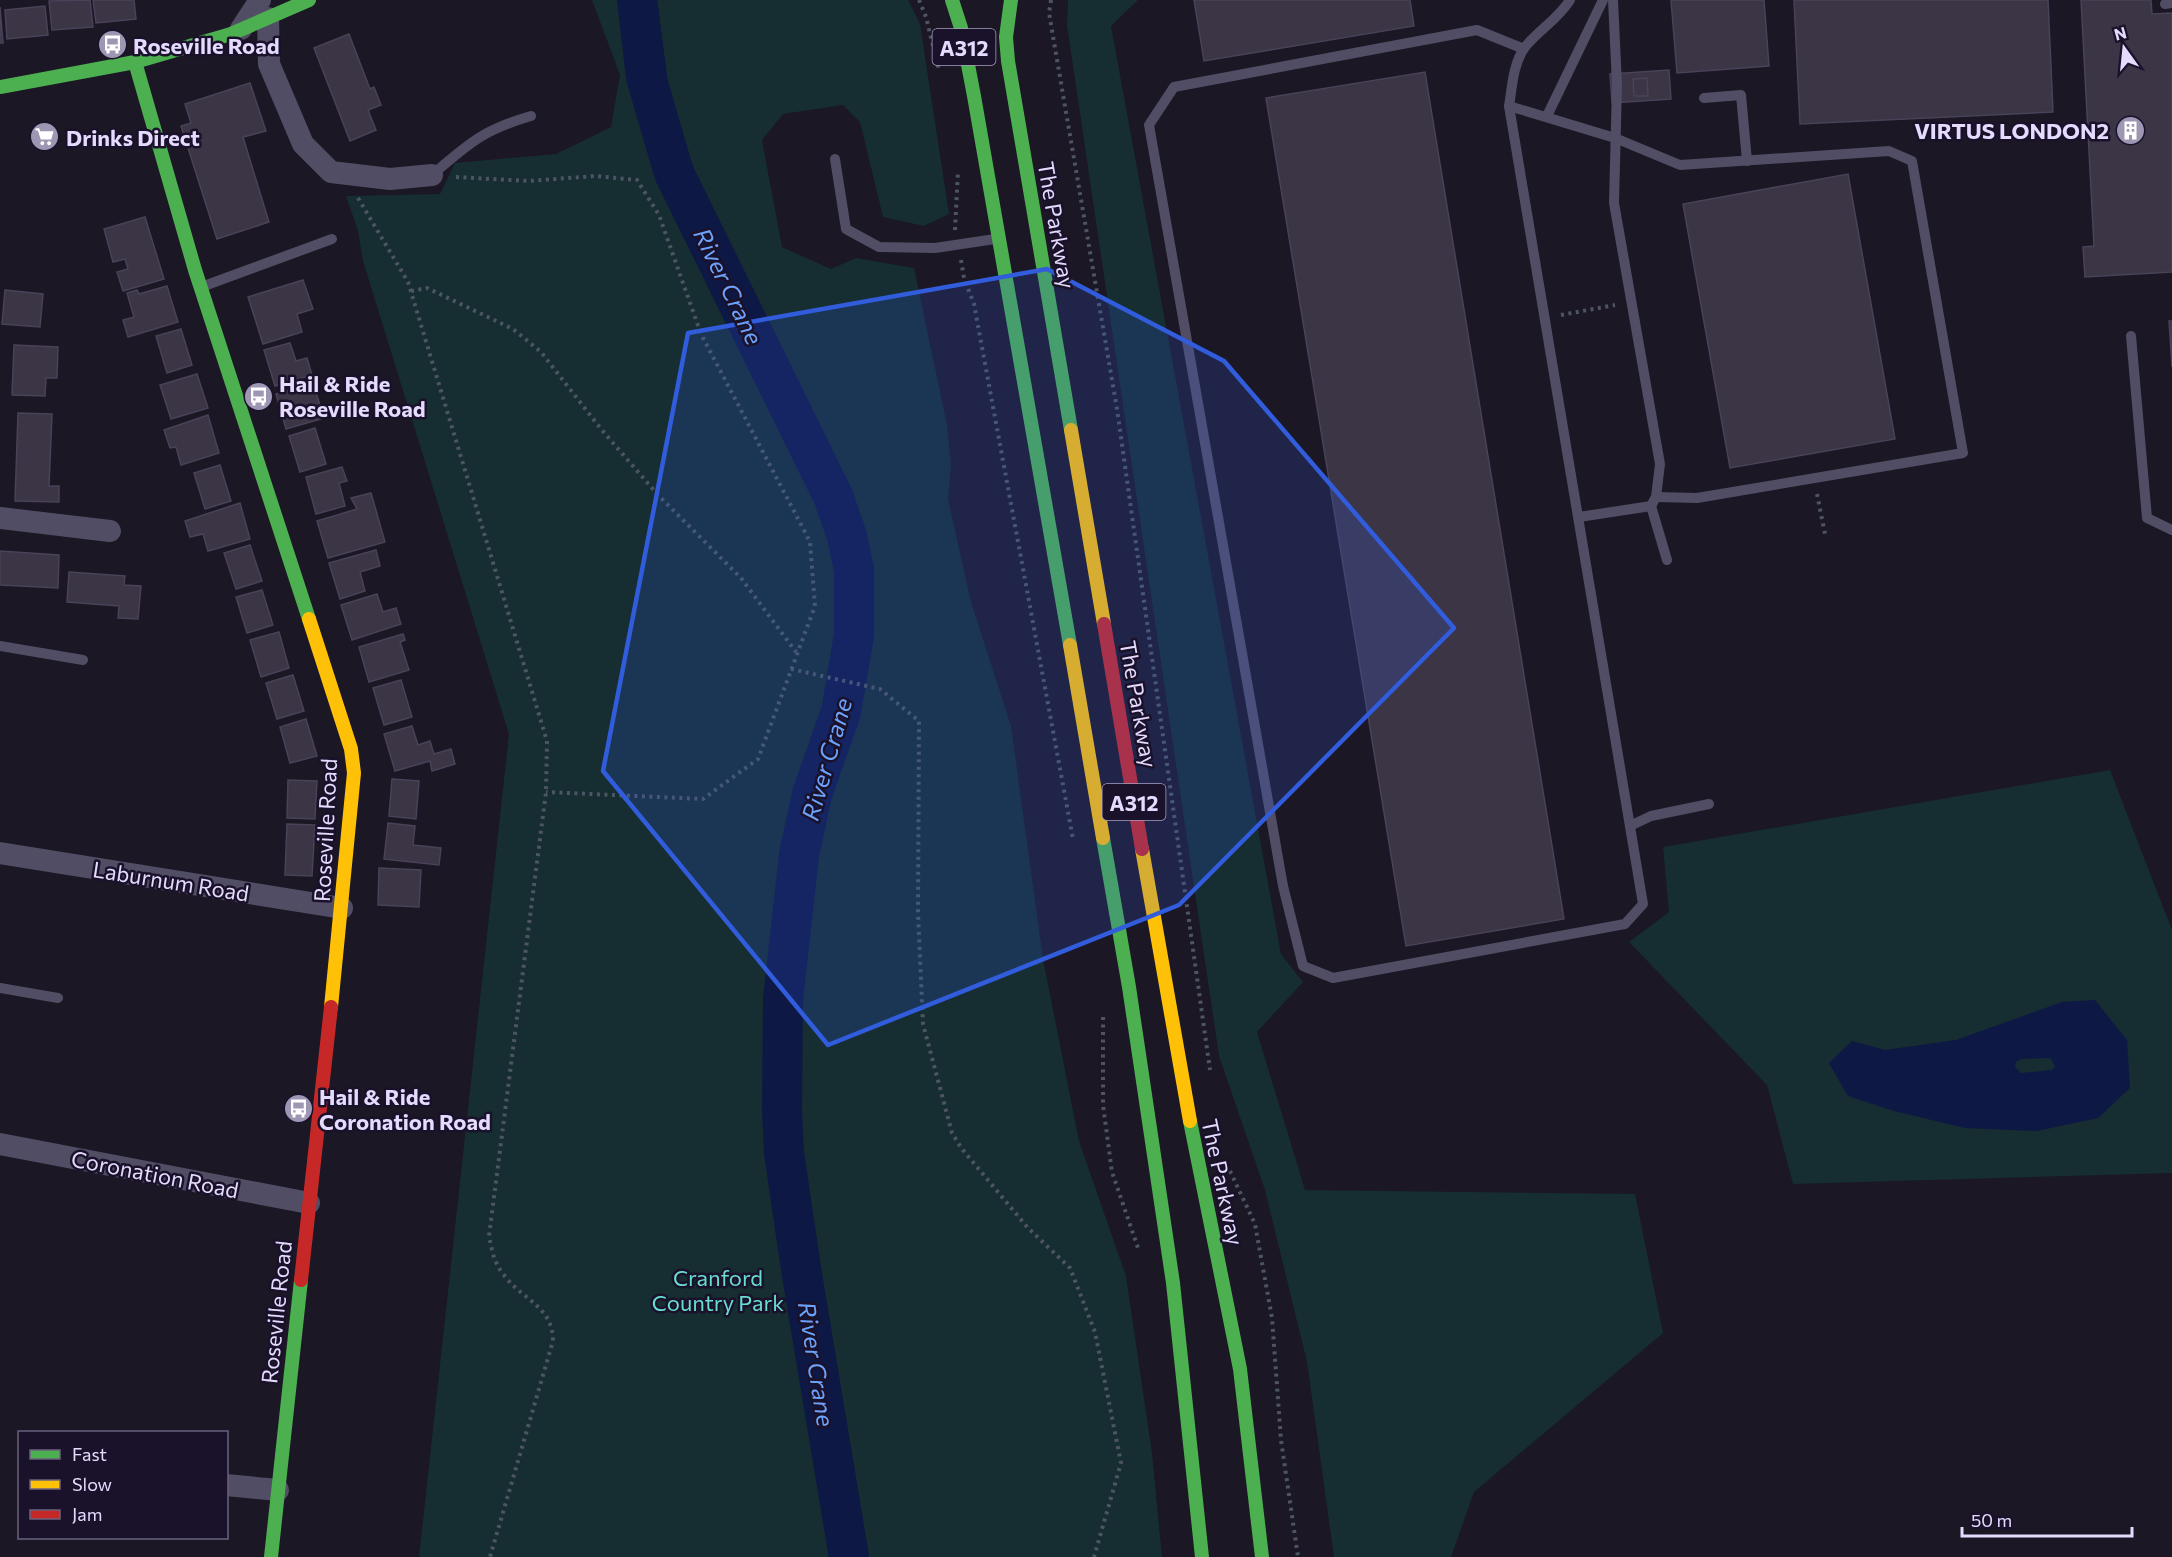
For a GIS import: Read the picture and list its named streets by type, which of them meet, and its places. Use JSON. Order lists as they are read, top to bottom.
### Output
{
  "streets": {
    "main road": ["A312", "The Parkway", "Roseville Road"],
    "street": ["Laburnum Road", "Coronation Road"]
  },
  "crossings": [
    ["Roseville Road", "Laburnum Road"],
    ["Roseville Road", "Coronation Road"]
  ],
  "water": ["River Crane"],
  "parks": ["Cranford Country Park"],
  "places": {
    "bus stop": ["Roseville Road", "Hail & Ride Roseville Road", "Hail & Ride Coronation Road"],
    "building": ["VIRTUS LONDON2"],
    "supermarket": ["Drinks Direct"]
  },
  "legend": ["Fast", "Slow", "Jam"],
  "scale_bar": "50 m",
  "north": "top"
}
